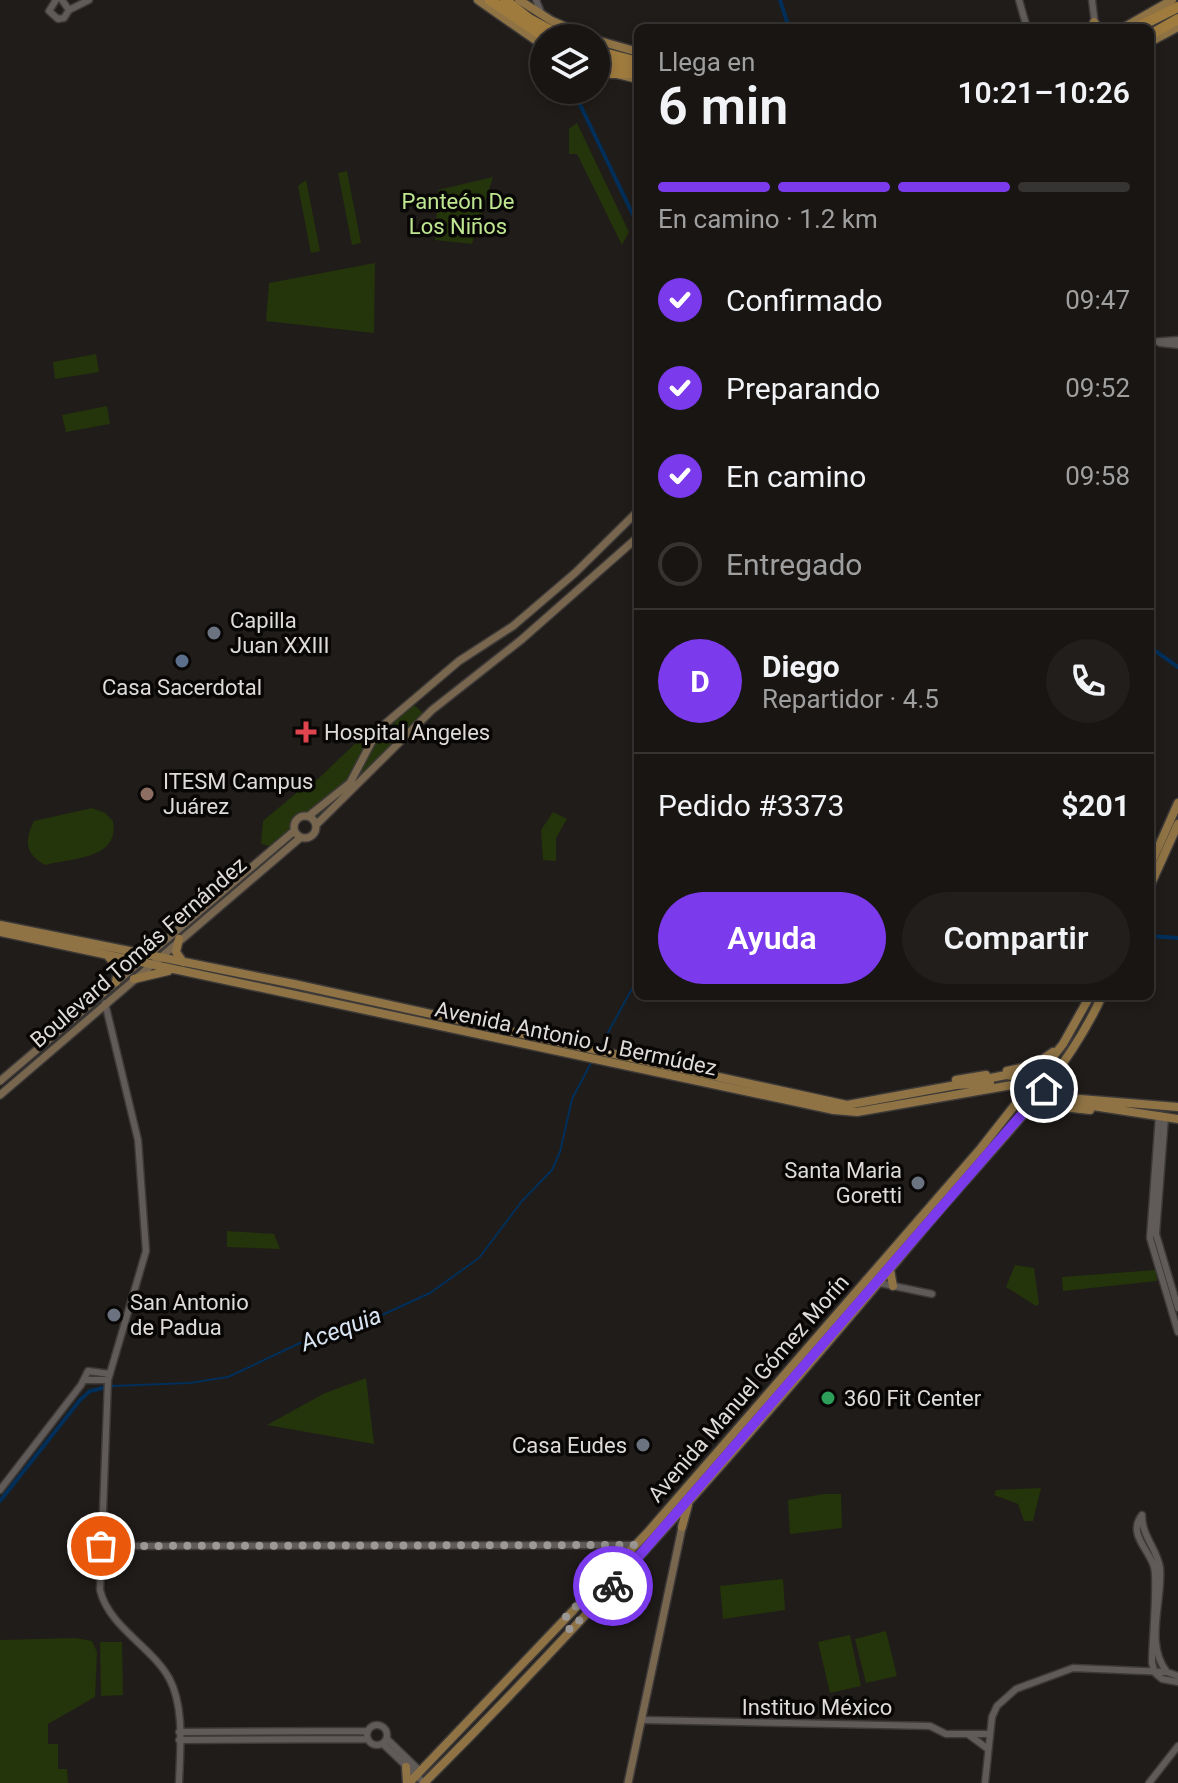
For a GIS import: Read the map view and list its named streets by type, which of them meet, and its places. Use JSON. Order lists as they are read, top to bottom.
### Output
{
  "streets": {
    "main road": ["Boulevard Tomás Fernández", "Avenida Antonio J. Bermúdez", "Avenida Manuel Gómez Morín"],
    "street": ["Instituo México"]
  },
  "crossings": [
    ["Boulevard Tomás Fernández", "Avenida Antonio J. Bermúdez"],
    ["Avenida Antonio J. Bermúdez", "Avenida Manuel Gómez Morín"]
  ],
  "water": ["Acequia"],
  "parks": ["Panteón De Los Niños"],
  "places": {
    "other": [
      "Capilla Juan XXIII",
      "Casa Sacerdotal",
      "ITESM Campus Juárez",
      "Santa Maria Goretti",
      "San Antonio de Padua",
      "360 Fit Center",
      "Casa Eudes"
    ],
    "health": ["Hospital Angeles"]
  },
  "page": {
    "heading": ["6 min", "Llega en", "10:21–10:26"],
    "panel": [
      "Diego",
      "Repartidor · 4.5",
      "Pedido #3373",
      "$201"
    ],
    "bar": "En camino · 1.2 km",
    "list": [
      ["Confirmado", "09:47"],
      ["Preparando", "09:52"],
      ["En camino", "09:58"],
      "Entregado"
    ],
    "round": "D",
    "buttons": ["Ayuda", "Compartir"]
  }
}
